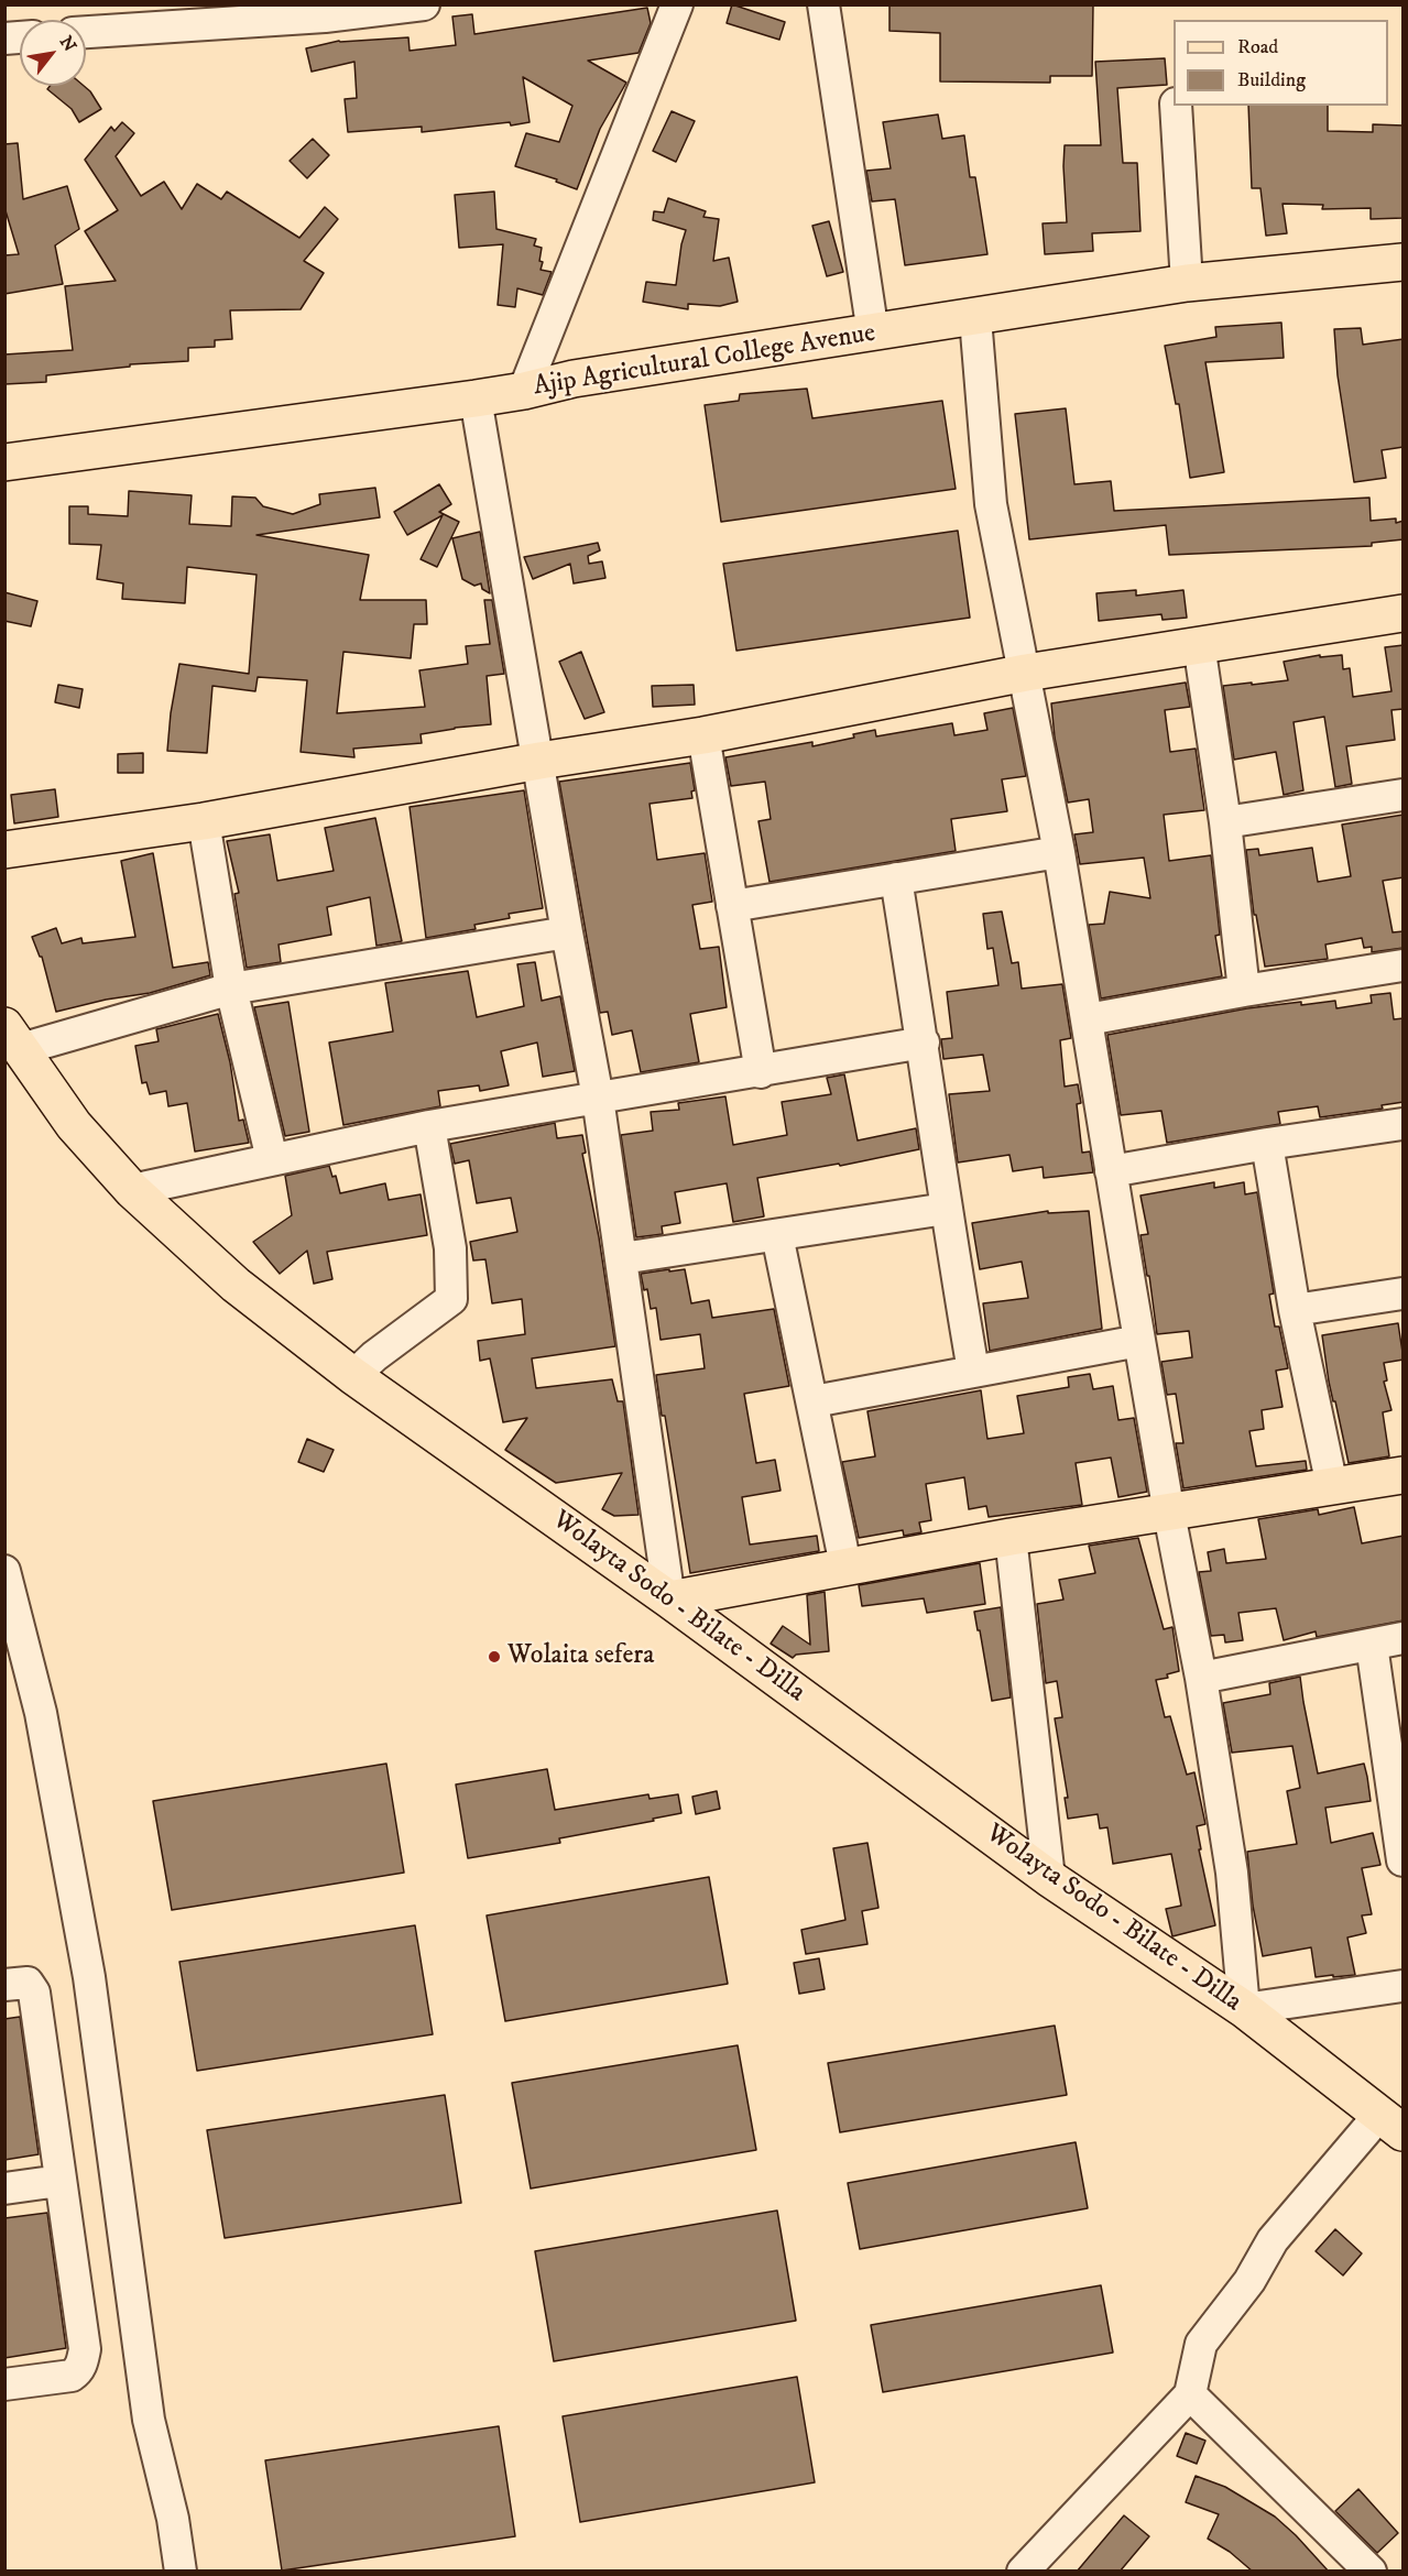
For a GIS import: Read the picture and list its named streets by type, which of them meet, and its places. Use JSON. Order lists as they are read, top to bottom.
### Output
{
  "streets": {
    "main road": ["Ajip Agricultural College Avenue", "Wolayta Sodo - Bilate - Dilla"]
  },
  "places": ["Wolaita sefera"],
  "legend": ["Road", "Building"],
  "north": "top right"
}
